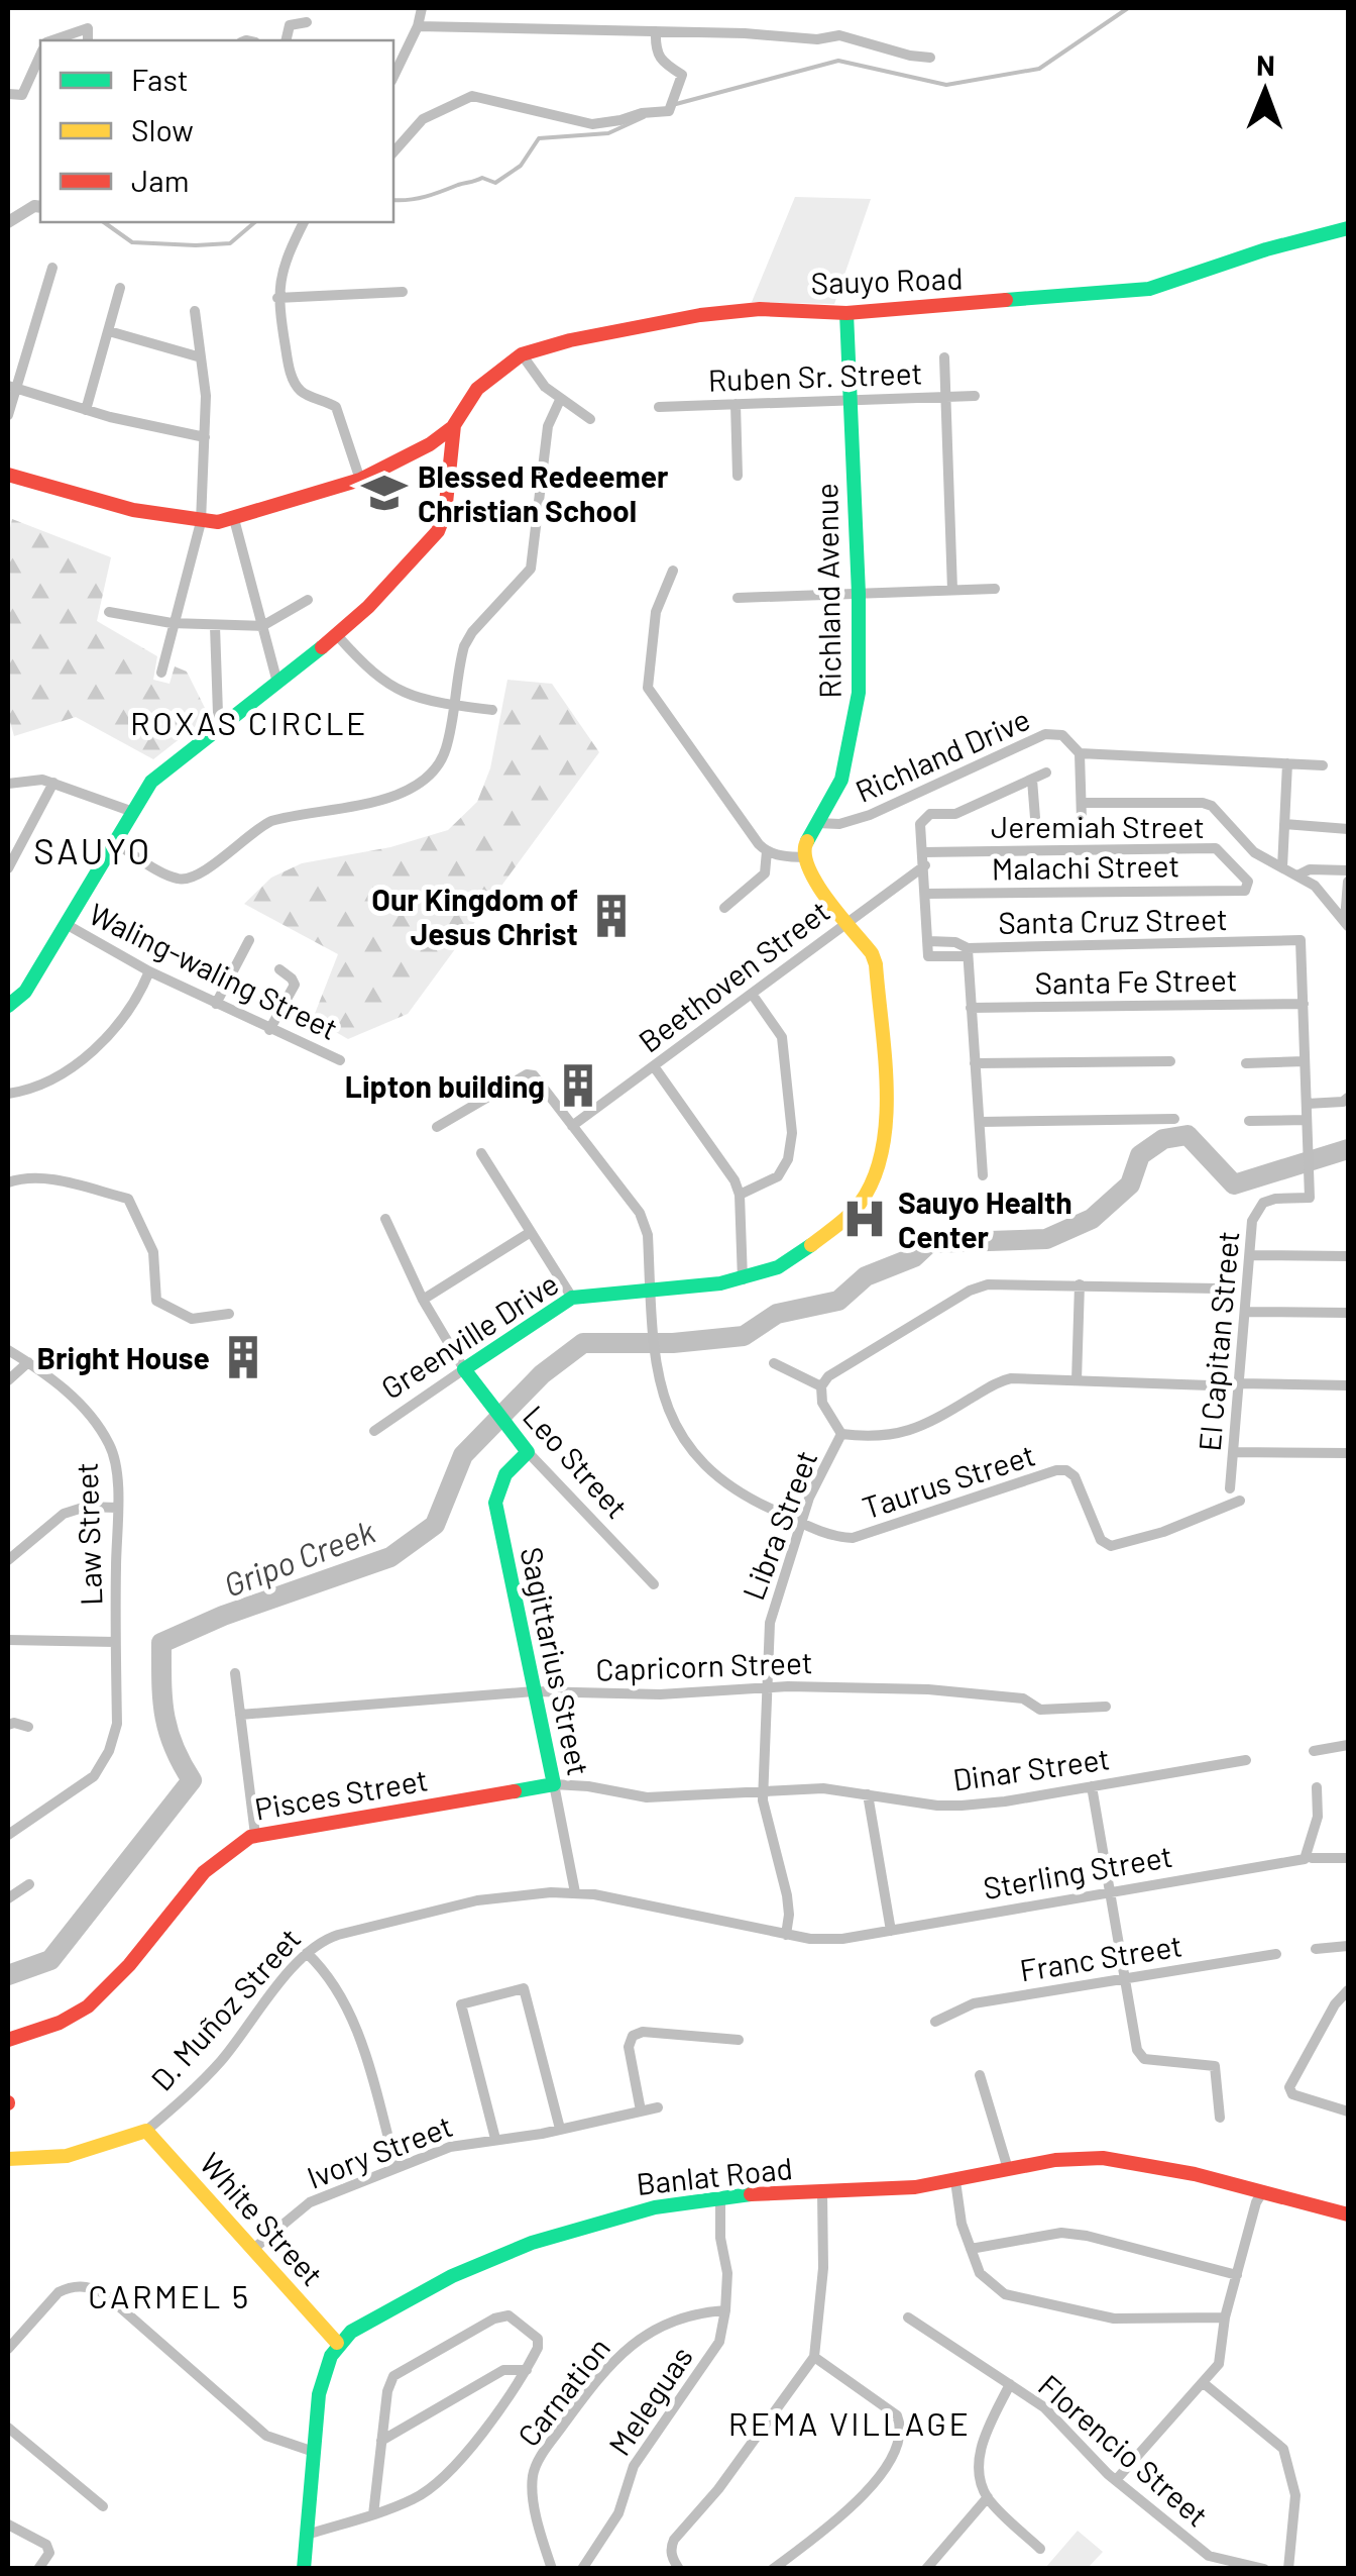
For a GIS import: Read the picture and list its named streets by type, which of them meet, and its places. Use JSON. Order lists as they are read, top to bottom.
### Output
{
  "streets": {
    "street": [
      "Sauyo Road",
      "Ruben Sr. Street",
      "Richland Avenue",
      "Richland Drive",
      "Jeremiah Street",
      "Malachi Street",
      "Santa Cruz Street",
      "Waling-waling Street",
      "Beethoven Street",
      "Santa Fe Street",
      "Greenville Drive",
      "El Capitan Street",
      "Leo Street",
      "Taurus Street",
      "Libra Street",
      "Law Street",
      "Sagittarius Street",
      "Capricorn Street",
      "Dinar Street",
      "Pisces Street",
      "Sterling Street",
      "Franc Street",
      "D. Muñoz Street",
      "Ivory Street",
      "Banlat Road",
      "White Street",
      "Carnation",
      "Meleguas",
      "Florencio Street"
    ]
  },
  "crossings": [
    ["Sauyo Road", "Richland Avenue"],
    ["Ruben Sr. Street", "Richland Avenue"],
    ["Richland Avenue", "Richland Drive"],
    ["Richland Avenue", "Greenville Drive"],
    ["Jeremiah Street", "Malachi Street"],
    ["Santa Cruz Street", "El Capitan Street"],
    ["Beethoven Street", "Greenville Drive"],
    ["Beethoven Street", "Taurus Street"],
    ["Santa Fe Street", "El Capitan Street"],
    ["Greenville Drive", "Leo Street"],
    ["Greenville Drive", "Taurus Street"],
    ["Leo Street", "Sagittarius Street"],
    ["Taurus Street", "Libra Street"],
    ["Libra Street", "Capricorn Street"],
    ["Libra Street", "Dinar Street"],
    ["Libra Street", "Pisces Street"],
    ["Libra Street", "Sterling Street"],
    ["Libra Street", "D. Muñoz Street"],
    ["Sagittarius Street", "Capricorn Street"],
    ["Sagittarius Street", "Pisces Street"],
    ["Sagittarius Street", "D. Muñoz Street"],
    ["Dinar Street", "Pisces Street"],
    ["Sterling Street", "D. Muñoz Street"],
    ["D. Muñoz Street", "White Street"],
    ["Ivory Street", "White Street"],
    ["Banlat Road", "White Street"],
    ["Carnation", "Meleguas"]
  ],
  "districts": [
    "ROXAS CIRCLE",
    "SAUYO",
    "CARMEL 5",
    "REMA VILLAGE"
  ],
  "water": ["Gripo Creek"],
  "places": {
    "school or university": ["Blessed Redeemer Christian School"],
    "building": ["Our Kingdom of Jesus Christ", "Lipton building", "Bright House"],
    "hospital": ["Sauyo Health Center"]
  },
  "legend": ["Fast", "Slow", "Jam"],
  "north": "top"
}
